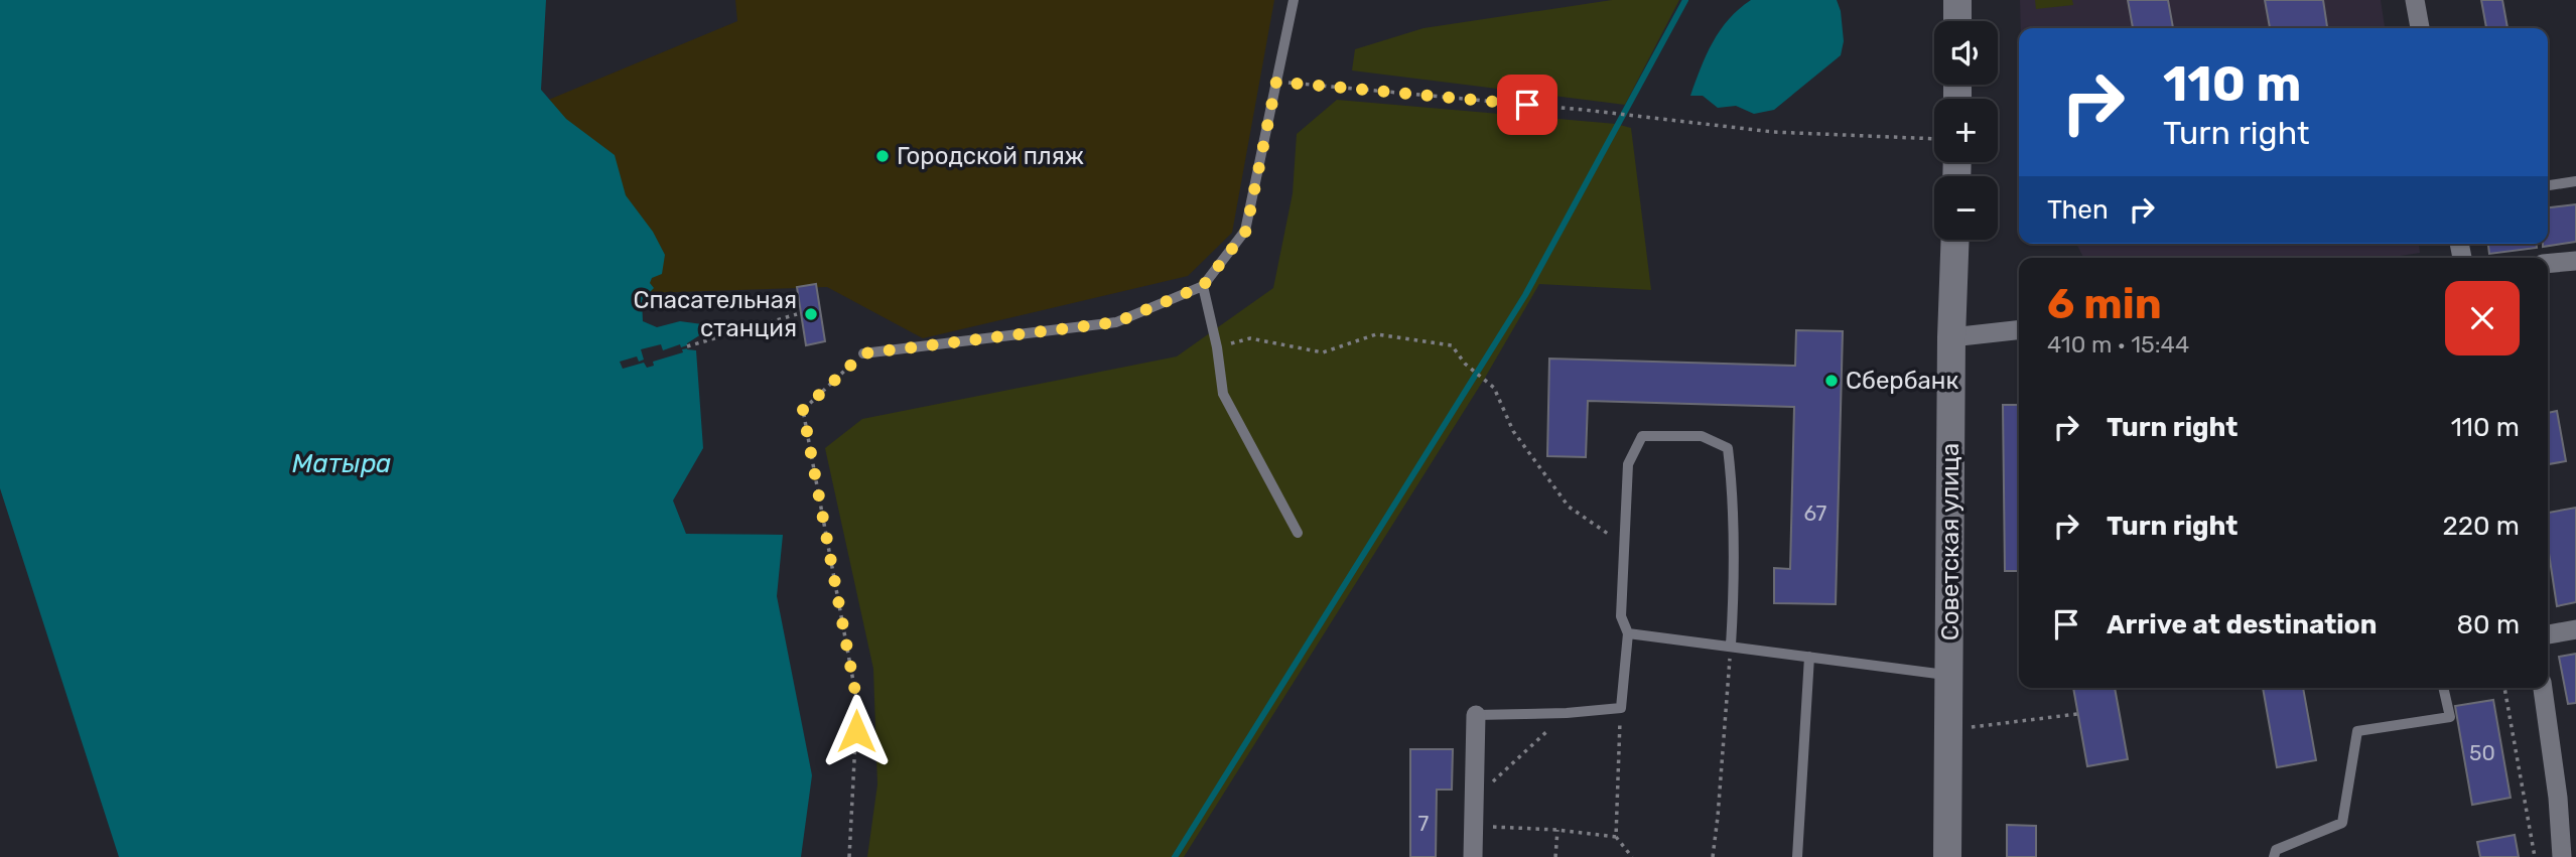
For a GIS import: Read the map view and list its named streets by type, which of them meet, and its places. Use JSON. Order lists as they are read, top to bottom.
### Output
{
  "streets": {
    "main road": ["Советская улица"]
  },
  "water": ["Матыра"],
  "places": ["Городской пляж", "Спасательная станция", "Сбербанк"],
  "house_numbers": ["67", "50", "7"],
  "page": {
    "map_buttons": ["+", "−"],
    "turn": ["110 m", "Turn right"],
    "then": "Then",
    "heading": ["6 min", "410 m · 15:44"],
    "list": [
      {
        "name": "Turn right",
        "value": "110 m"
      },
      {
        "name": "Turn right",
        "value": "220 m"
      },
      {
        "name": "Arrive at destination",
        "value": "80 m"
      }
    ]
  }
}
